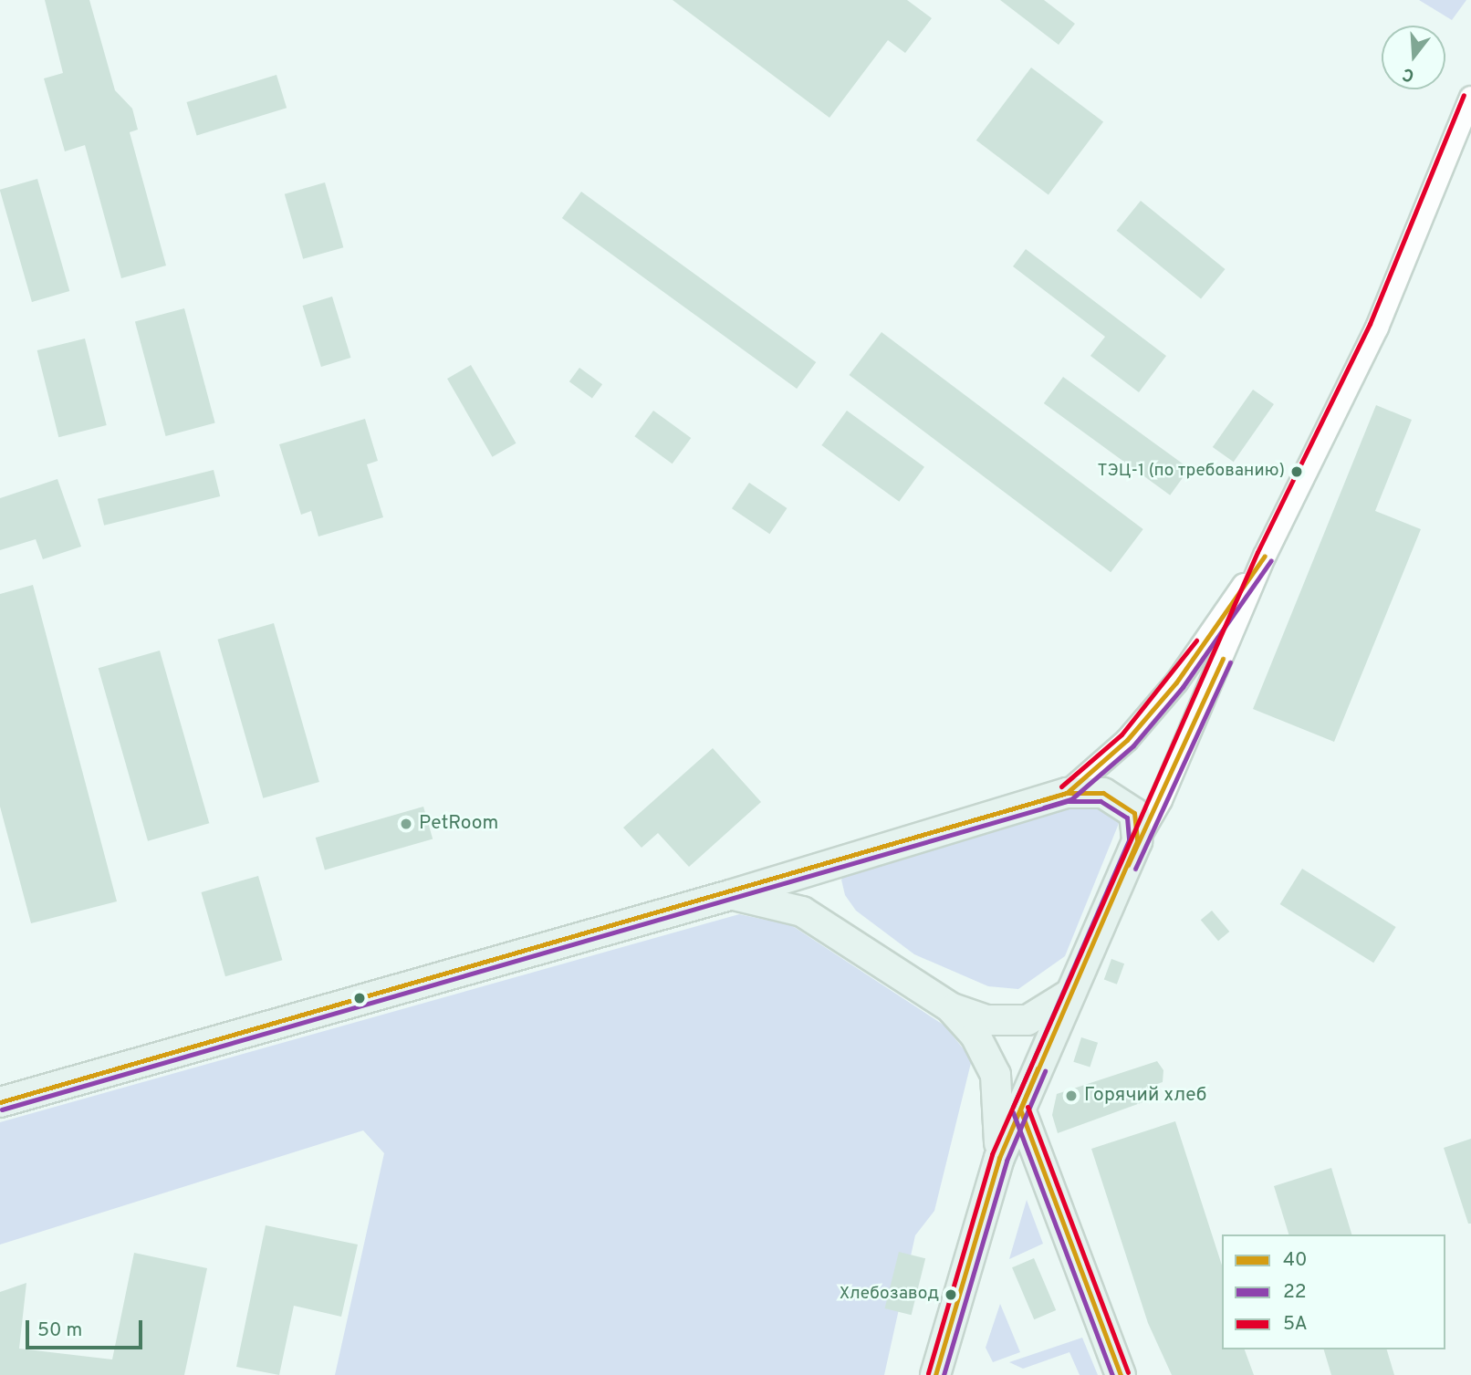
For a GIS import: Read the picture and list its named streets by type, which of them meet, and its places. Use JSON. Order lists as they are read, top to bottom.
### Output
{
  "places": [
    "ТЭЦ-1 (по требованию)",
    "PetRoom",
    "Горячий хлеб",
    "Хлебозавод"
  ],
  "lines": ["transit line 5А", "transit line 40", "transit line 22"],
  "legend": ["40", "22", "5А"],
  "scale_bar": "50 m",
  "north": "bottom"
}
